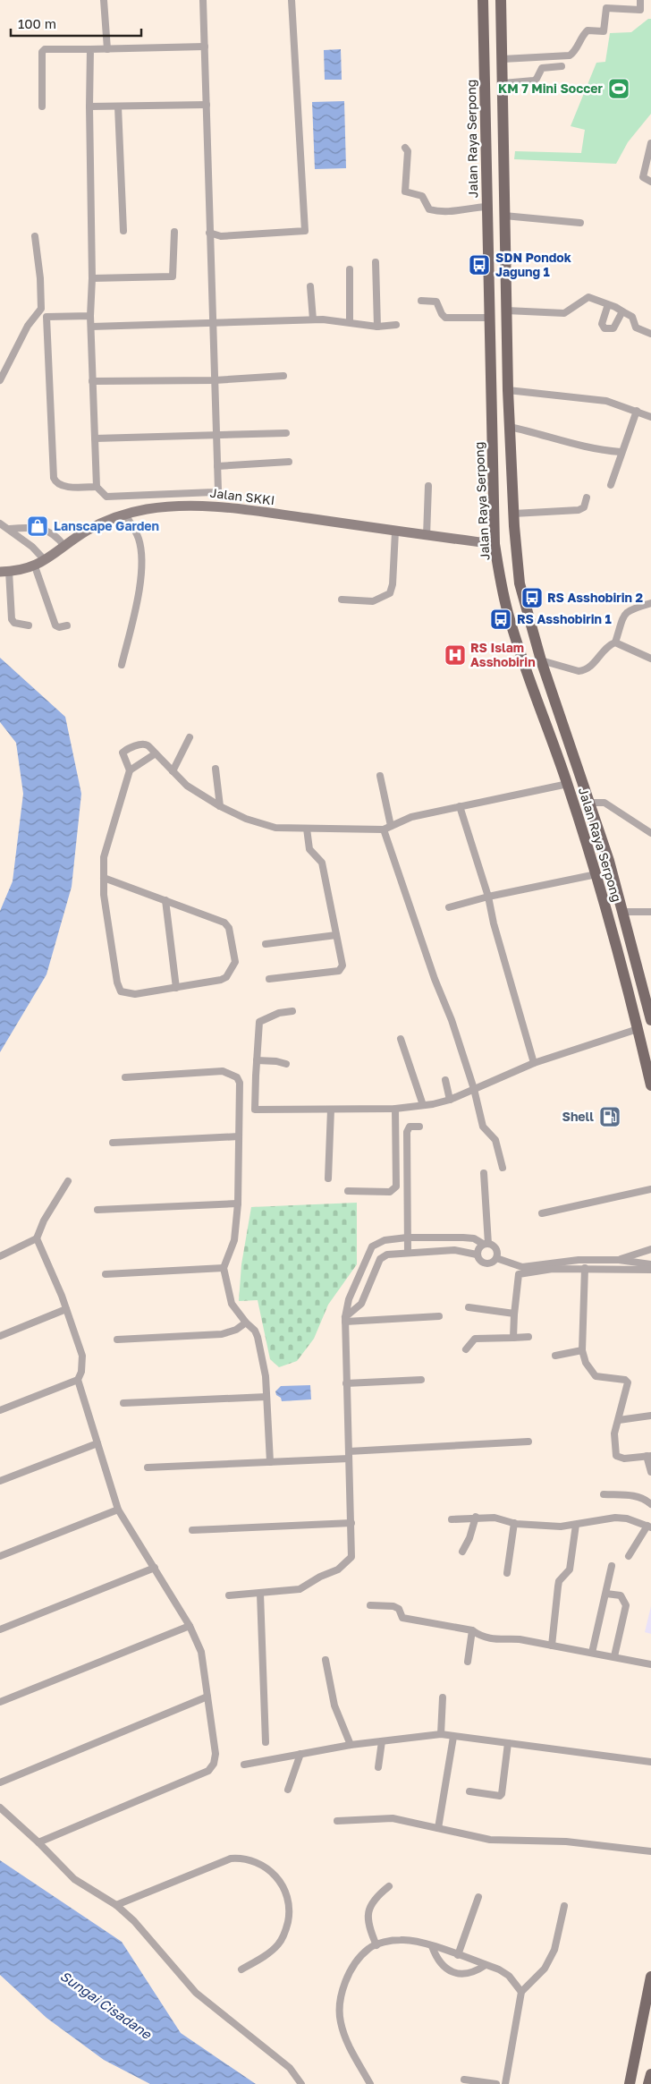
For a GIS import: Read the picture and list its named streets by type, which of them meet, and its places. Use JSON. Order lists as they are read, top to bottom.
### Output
{
  "streets": {
    "main road": ["Jalan Raya Serpong", "Jalan SKKI"]
  },
  "crossings": [
    ["Jalan Raya Serpong", "Jalan SKKI"]
  ],
  "water": ["Sungai Cisadane"],
  "places": {
    "sports": ["KM 7 Mini Soccer"],
    "bus stop": ["SDN Pondok Jagung 1", "RS Asshobirin 2", "RS Asshobirin 1"],
    "shop": ["Lanscape Garden"],
    "hospital": ["RS Islam Asshobirin"],
    "fuel station": ["Shell"]
  },
  "scale_bar": "100 m"
}
